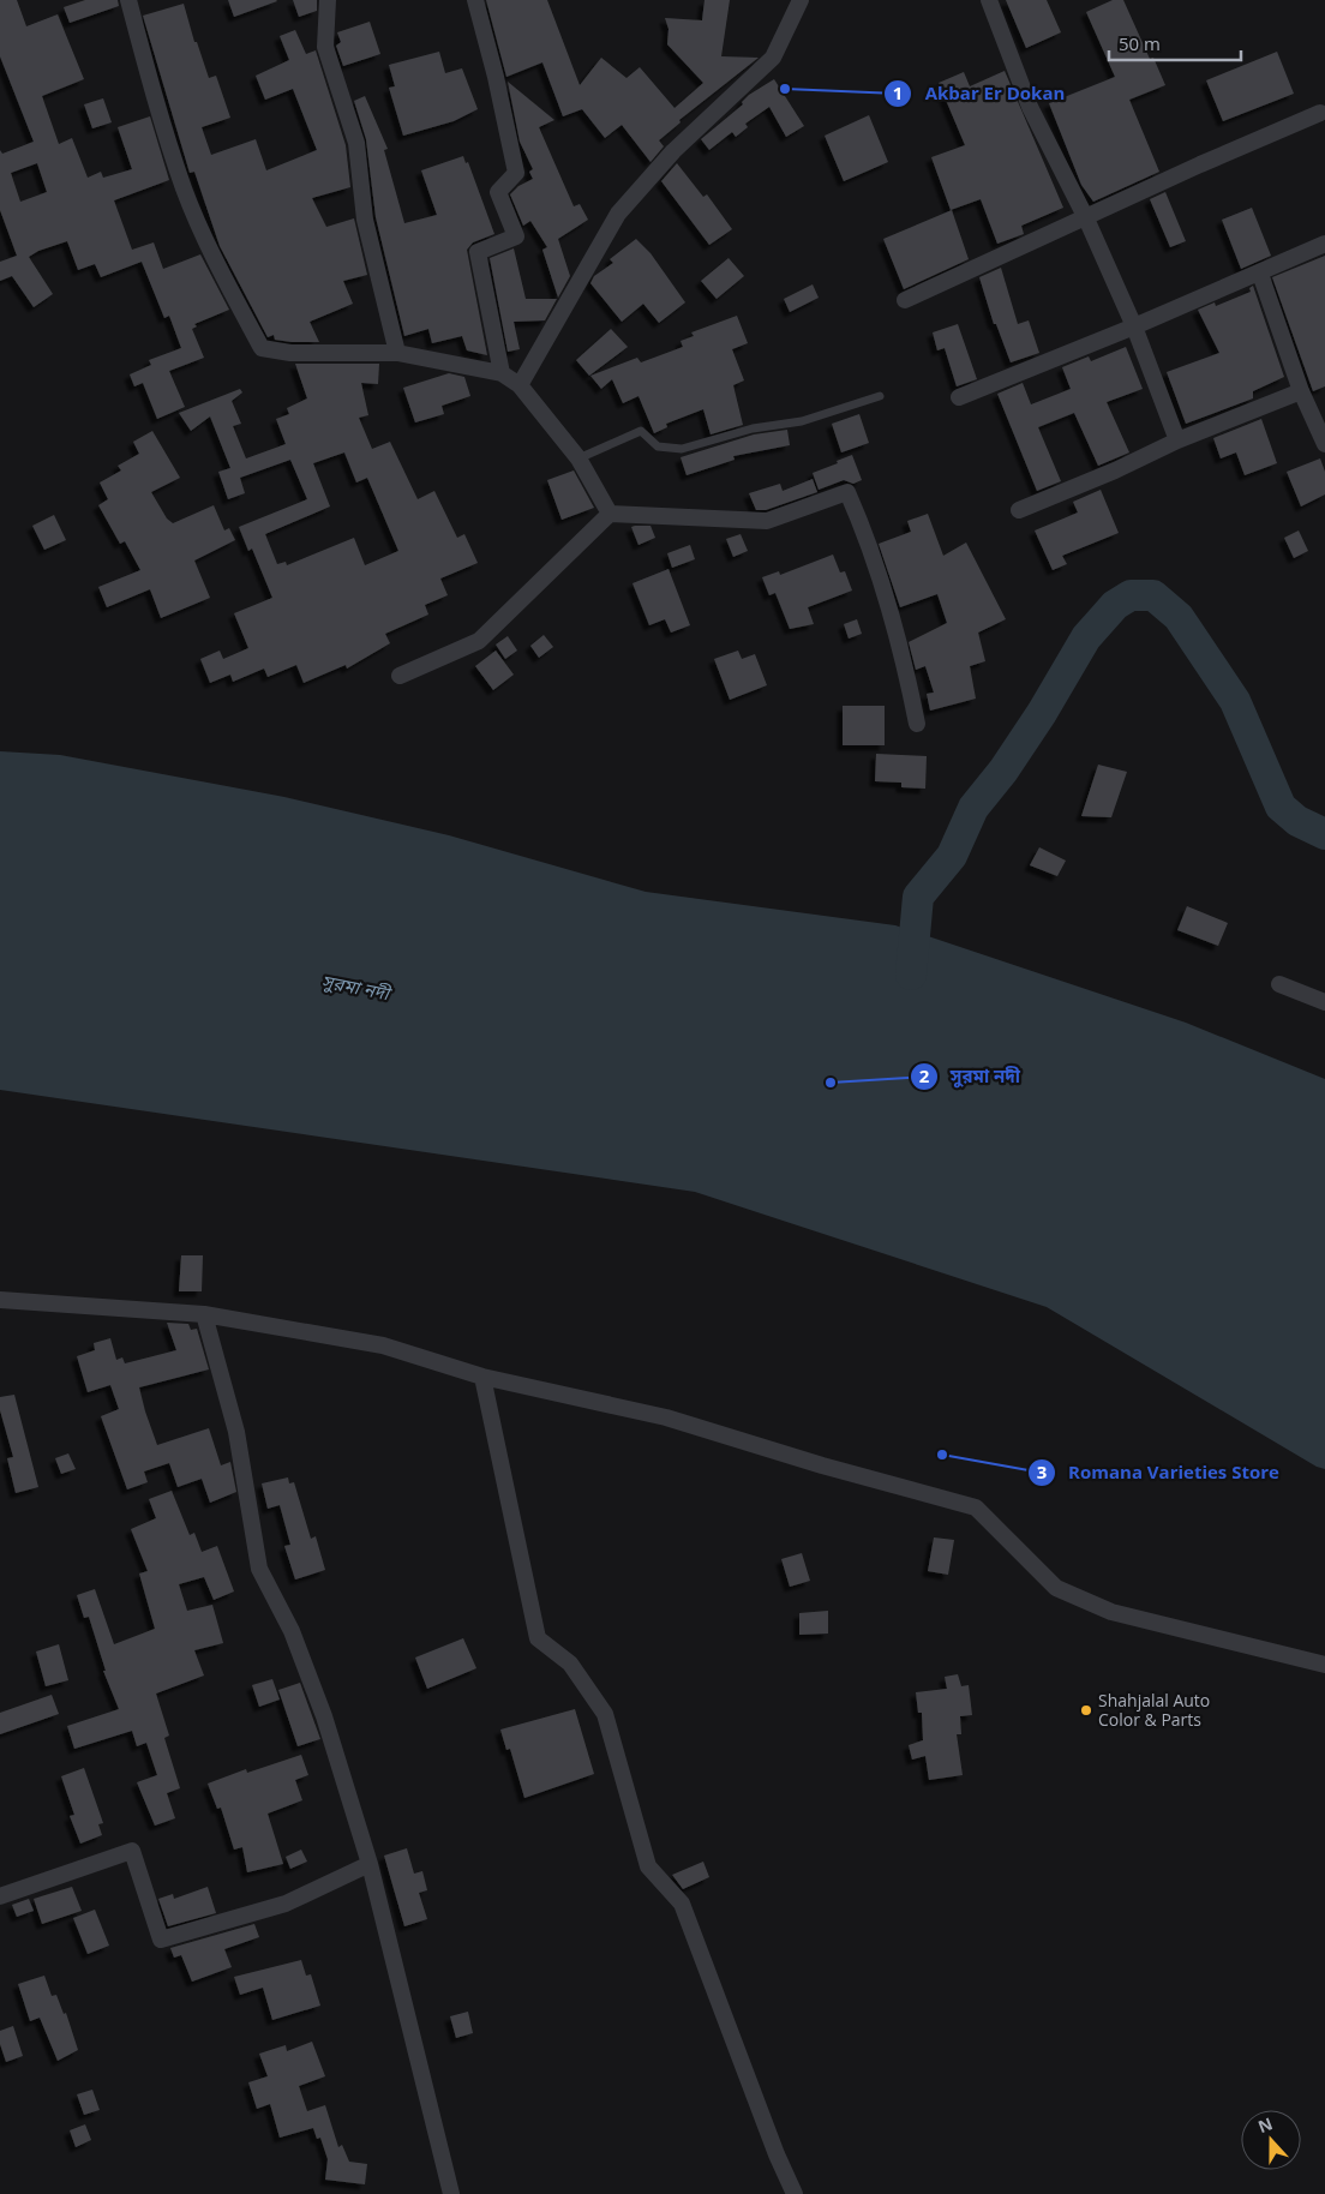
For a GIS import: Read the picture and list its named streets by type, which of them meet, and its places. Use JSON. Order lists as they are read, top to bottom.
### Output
{
  "water": ["সুরমা নদী"],
  "places": [
    "Akbar Er Dokan",
    "সুরমা নদী",
    "Romana Varieties Store",
    "Shahjalal Auto Color & Parts"
  ],
  "scale_bar": "50 m",
  "north": "top"
}
